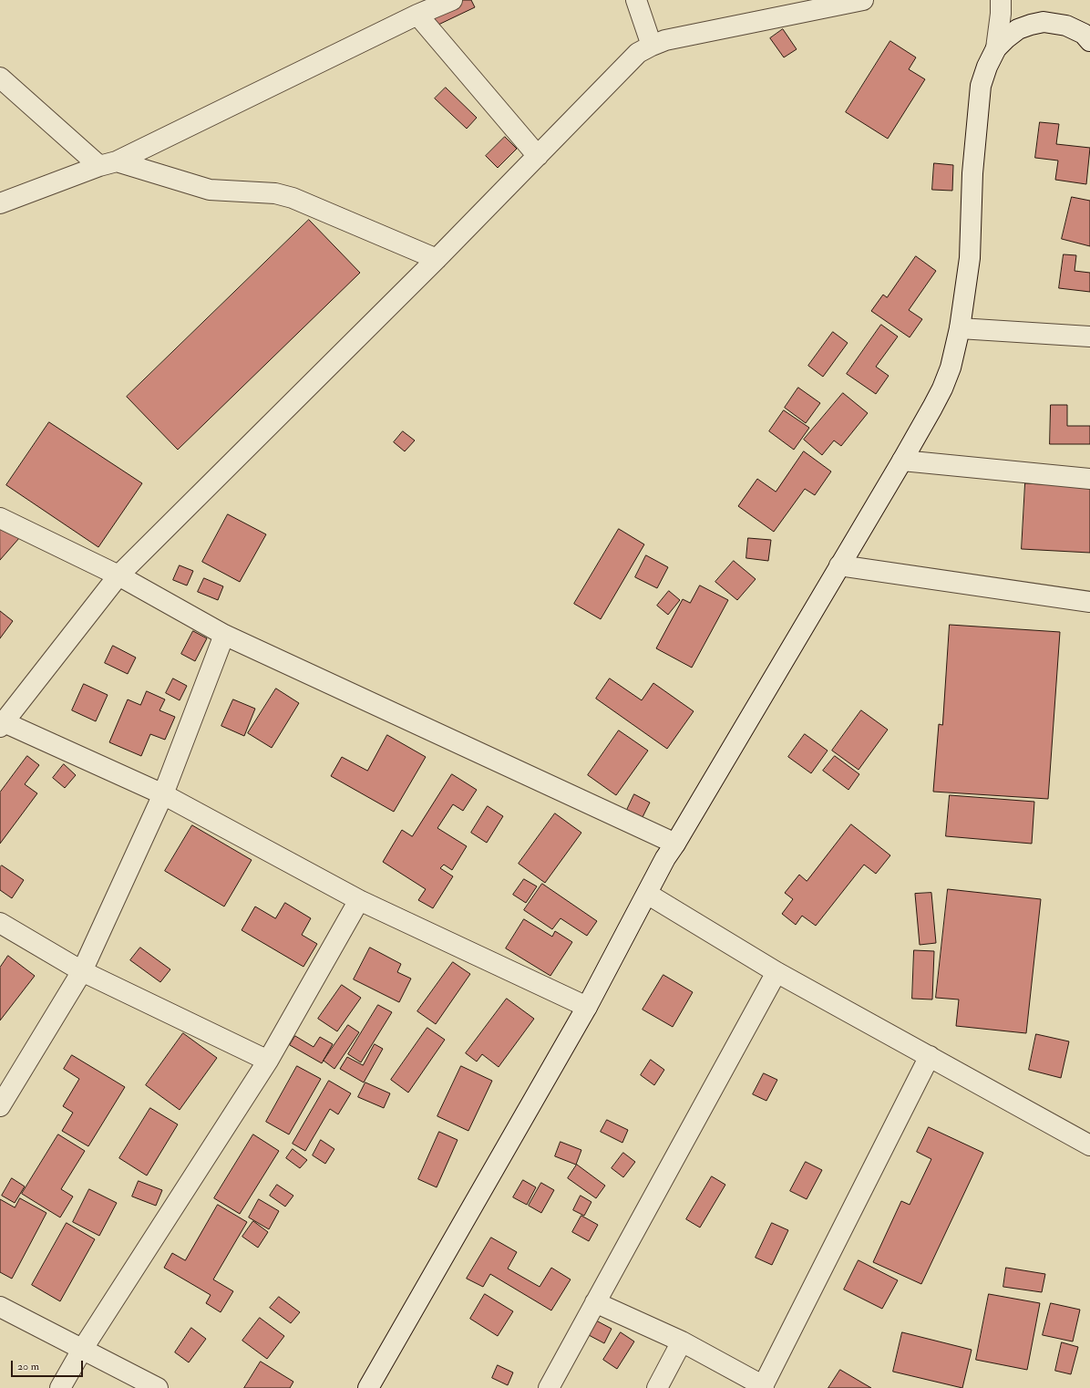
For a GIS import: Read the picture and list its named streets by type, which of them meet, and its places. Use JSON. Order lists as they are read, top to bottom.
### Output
{
  "scale_bar": "20 m"
}
